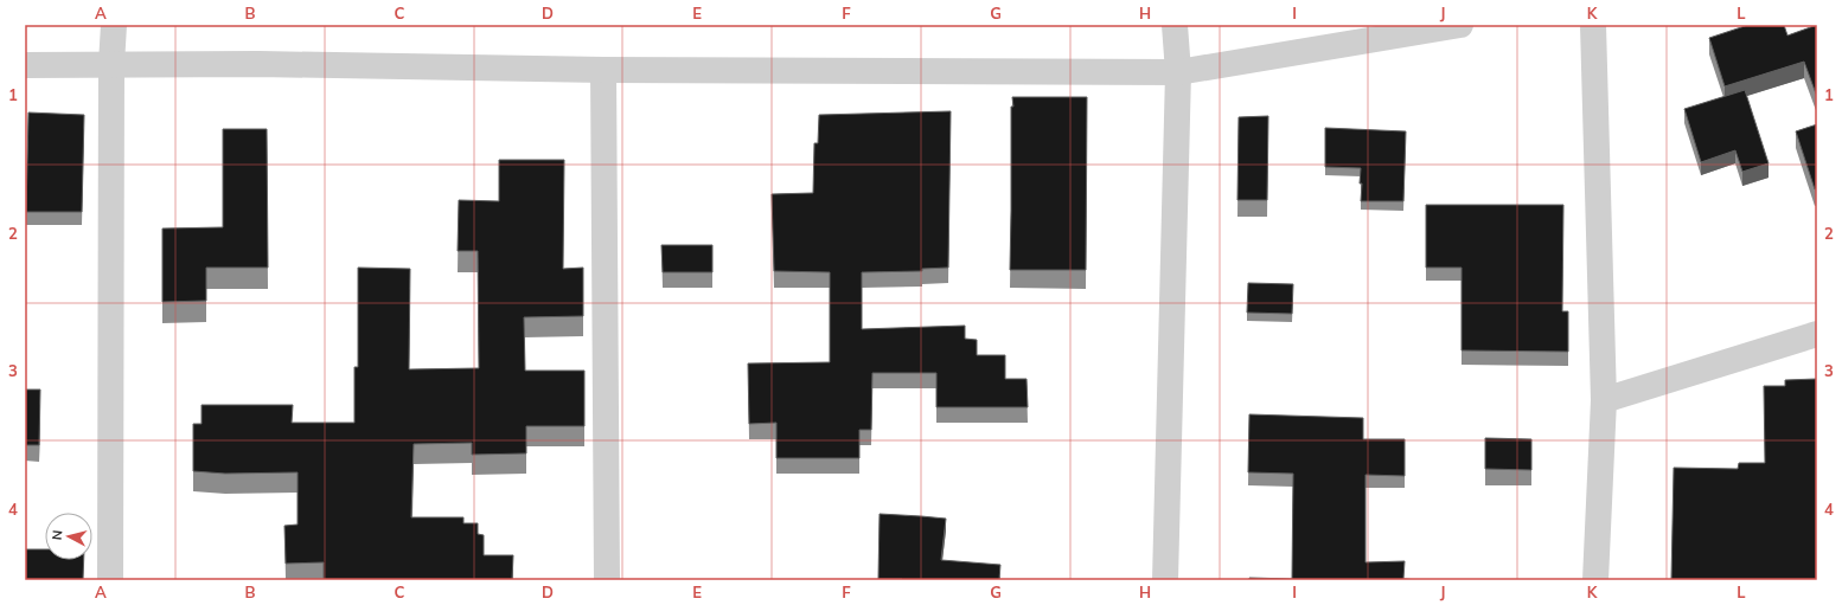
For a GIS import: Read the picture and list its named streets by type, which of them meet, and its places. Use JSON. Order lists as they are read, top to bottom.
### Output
{
  "north": "left",
  "grid": {
    "columns": [
      "A",
      "B",
      "C",
      "D",
      "E",
      "F",
      "G",
      "H",
      "I",
      "J",
      "K",
      "L"
    ],
    "rows": [
      "1",
      "2",
      "3",
      "4"
    ]
  }
}
